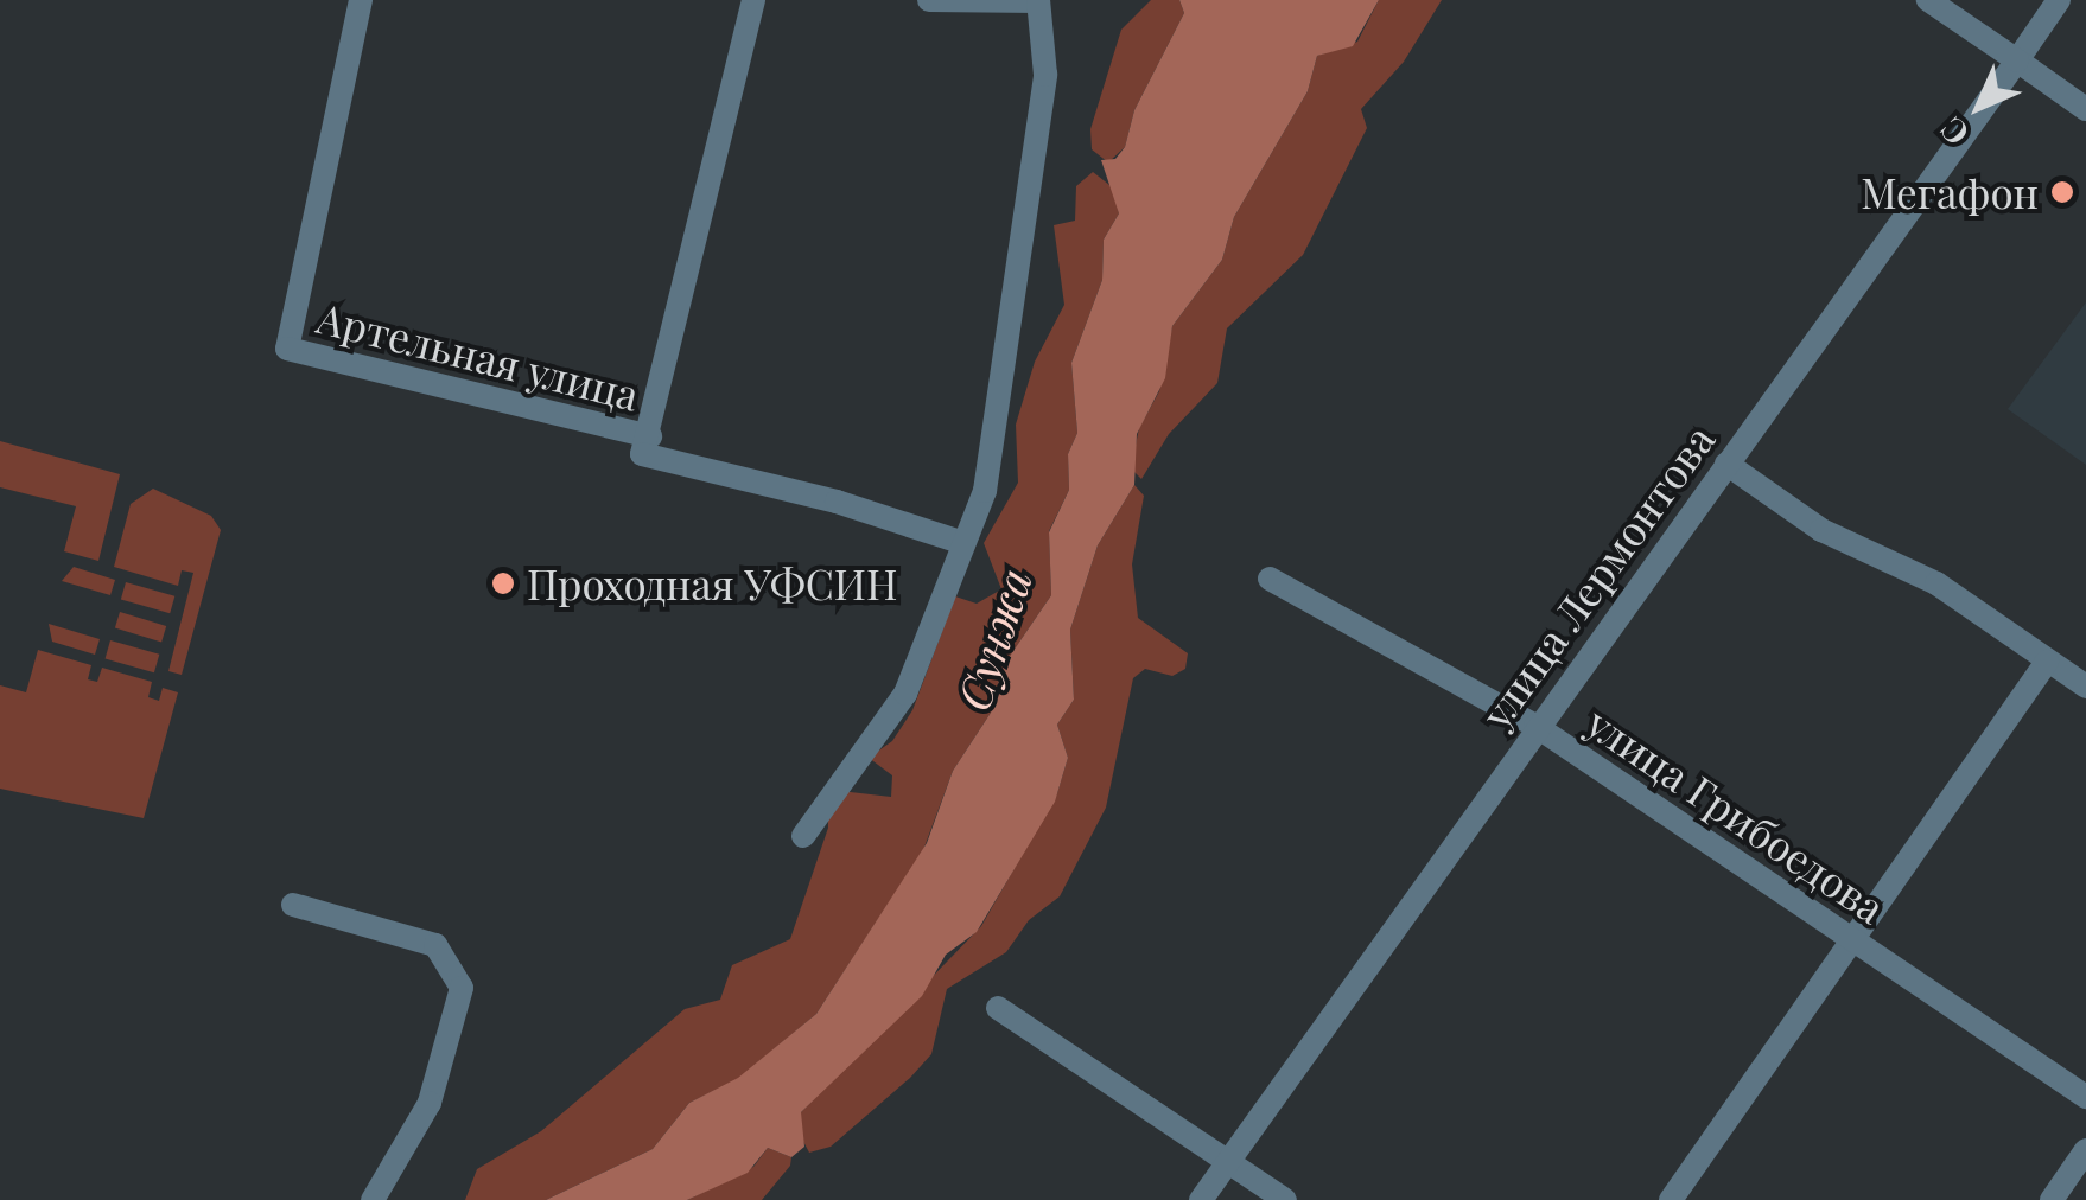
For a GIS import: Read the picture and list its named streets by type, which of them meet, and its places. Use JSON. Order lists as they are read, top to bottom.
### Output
{
  "streets": {
    "street": ["Артельная улица", "улица Лермонтова", "улица Грибоедова"]
  },
  "crossings": [
    ["улица Лермонтова", "улица Грибоедова"]
  ],
  "water": ["Сунжа"],
  "places": ["Мегафон", "Проходная УФСИН"],
  "north": "bottom left"
}
